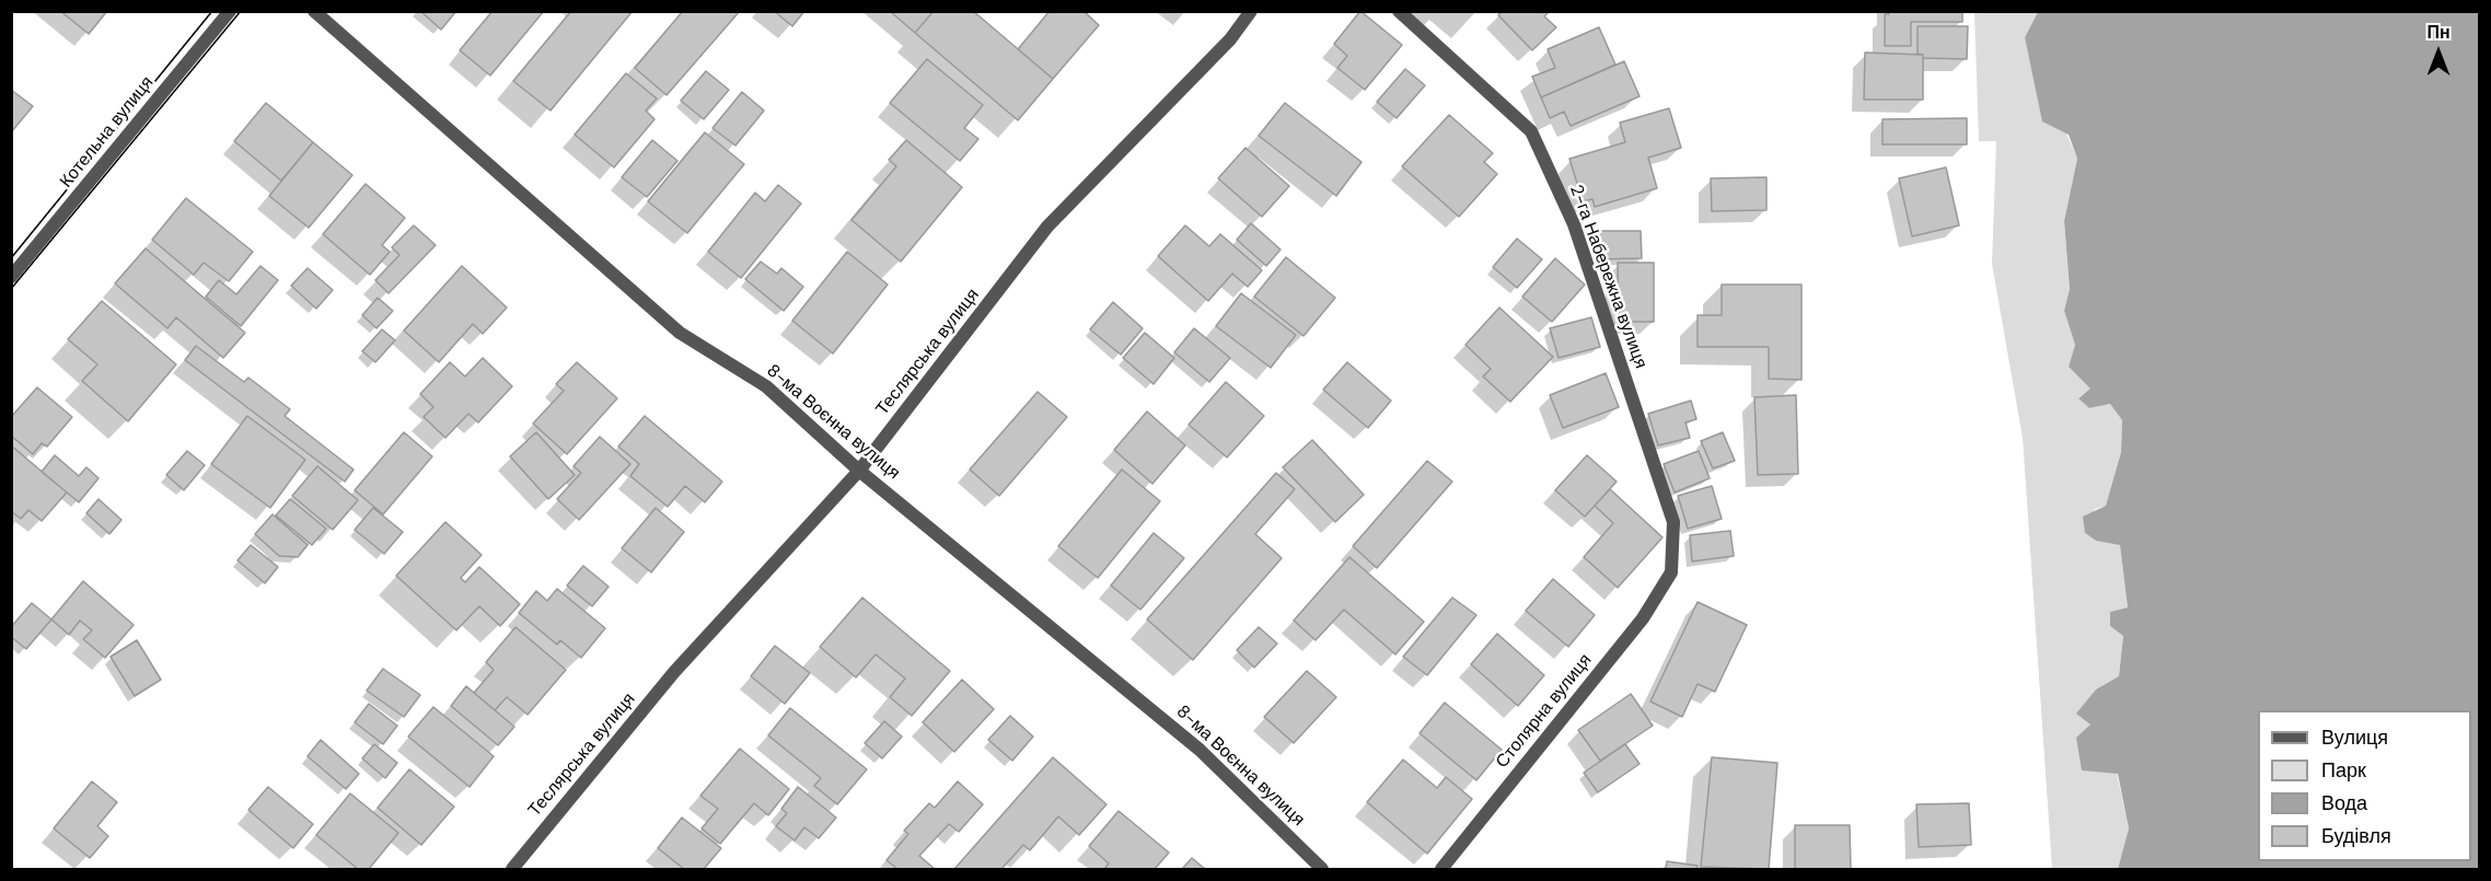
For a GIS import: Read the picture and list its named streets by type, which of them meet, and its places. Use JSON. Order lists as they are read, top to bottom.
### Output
{
  "streets": {
    "street": [
      "Котельна вулиця",
      "2-га Набережна вулиця",
      "Теслярська вулиця",
      "8-ма Воєнна вулиця",
      "Столярна вулиця"
    ]
  },
  "crossings": [
    ["2-га Набережна вулиця", "Столярна вулиця"],
    ["Теслярська вулиця", "8-ма Воєнна вулиця"]
  ],
  "legend": [
    "Вулиця",
    "Парк",
    "Вода",
    "Будівля"
  ],
  "north": "top"
}
